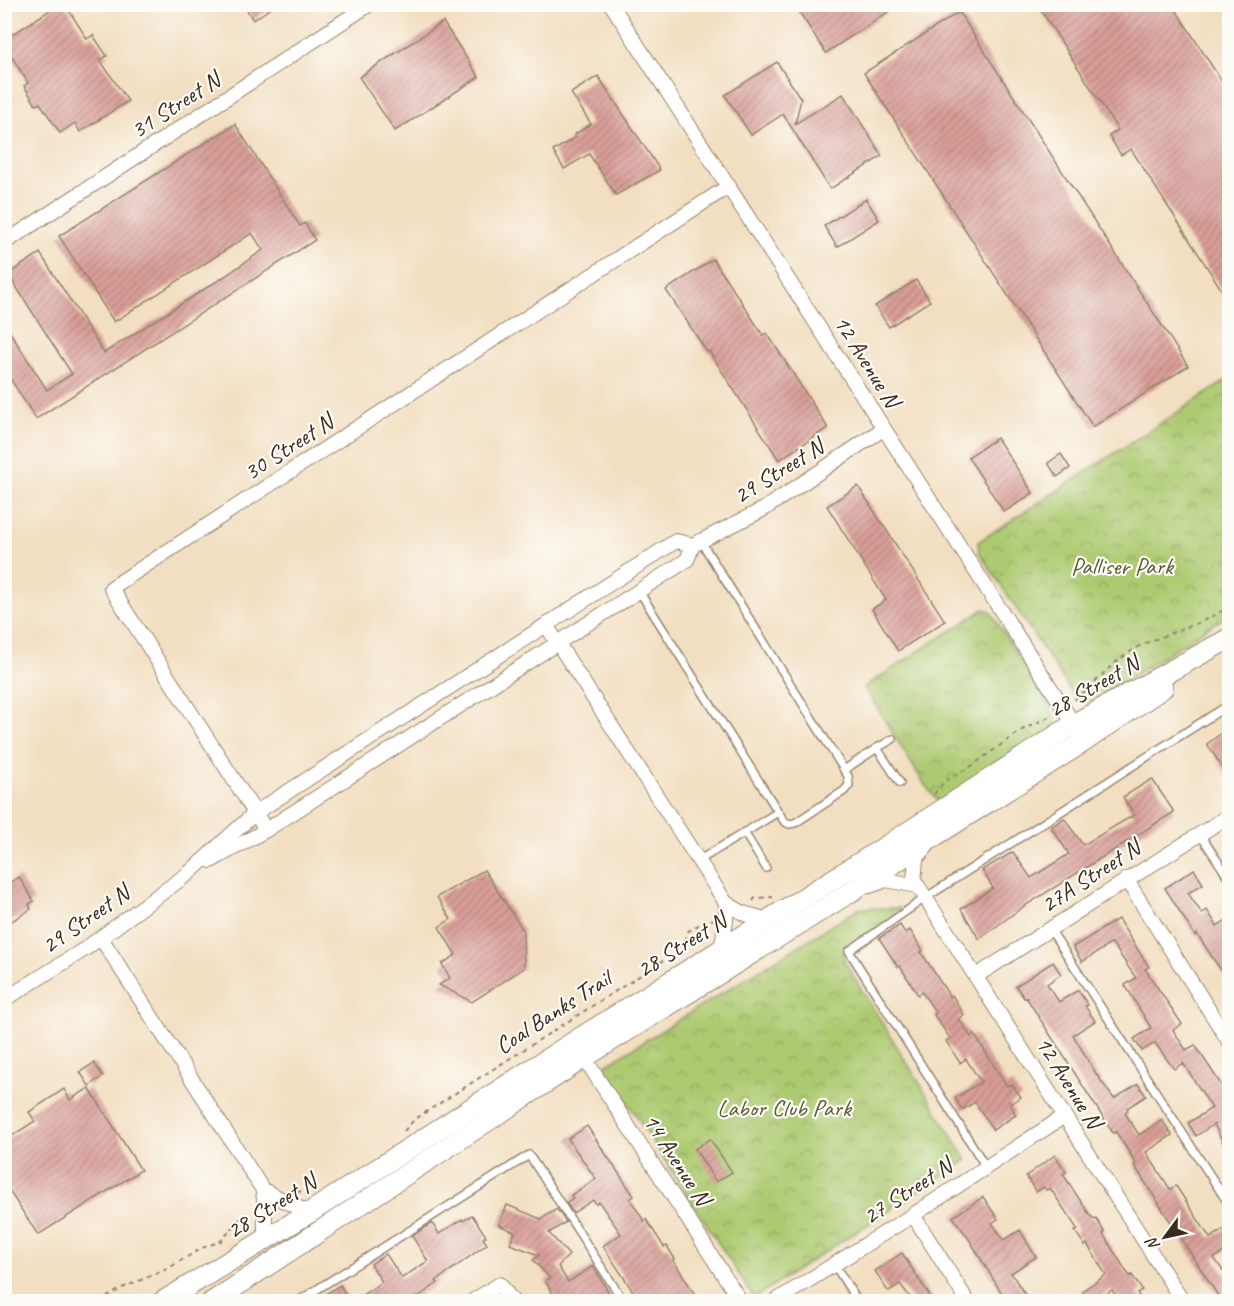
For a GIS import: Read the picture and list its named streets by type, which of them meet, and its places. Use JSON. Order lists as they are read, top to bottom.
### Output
{
  "streets": {
    "main road": ["28 Street N"],
    "street": [
      "31 Street N",
      "12 Avenue N",
      "30 Street N",
      "29 Street N",
      "27A Street N",
      "14 Avenue N",
      "27 Street N"
    ],
    "path": ["Coal Banks Trail"]
  },
  "crossings": [
    ["12 Avenue N", "30 Street N"],
    ["12 Avenue N", "29 Street N"],
    ["12 Avenue N", "28 Street N"],
    ["12 Avenue N", "27A Street N"],
    ["12 Avenue N", "27 Street N"],
    ["28 Street N", "14 Avenue N"]
  ],
  "parks": ["Palliser Park", "Labor Club Park"],
  "north": "bottom left"
}
